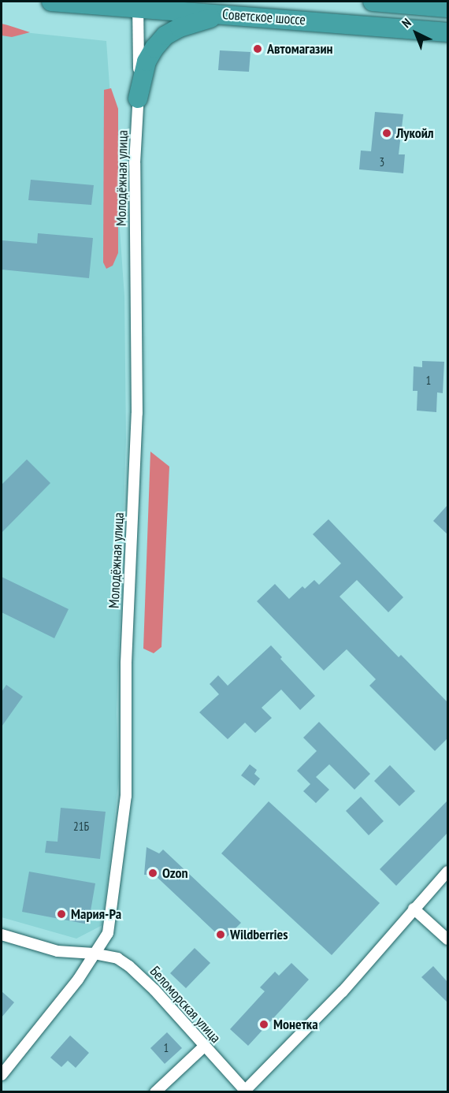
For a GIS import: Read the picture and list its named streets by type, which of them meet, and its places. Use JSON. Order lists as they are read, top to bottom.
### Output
{
  "streets": {
    "highway": ["Советское шоссе"],
    "street": ["Молодёжная улица", "Беломорская улица"]
  },
  "crossings": [
    ["Советское шоссе", "Молодёжная улица"],
    ["Молодёжная улица", "Беломорская улица"]
  ],
  "places": [
    "Автомагазин",
    "Лукойл",
    "Ozon",
    "Мария-Ра",
    "Wildberries",
    "Монетка"
  ],
  "house_numbers": [
    "3",
    "1",
    "21Б",
    "1"
  ],
  "north": "top left"
}
